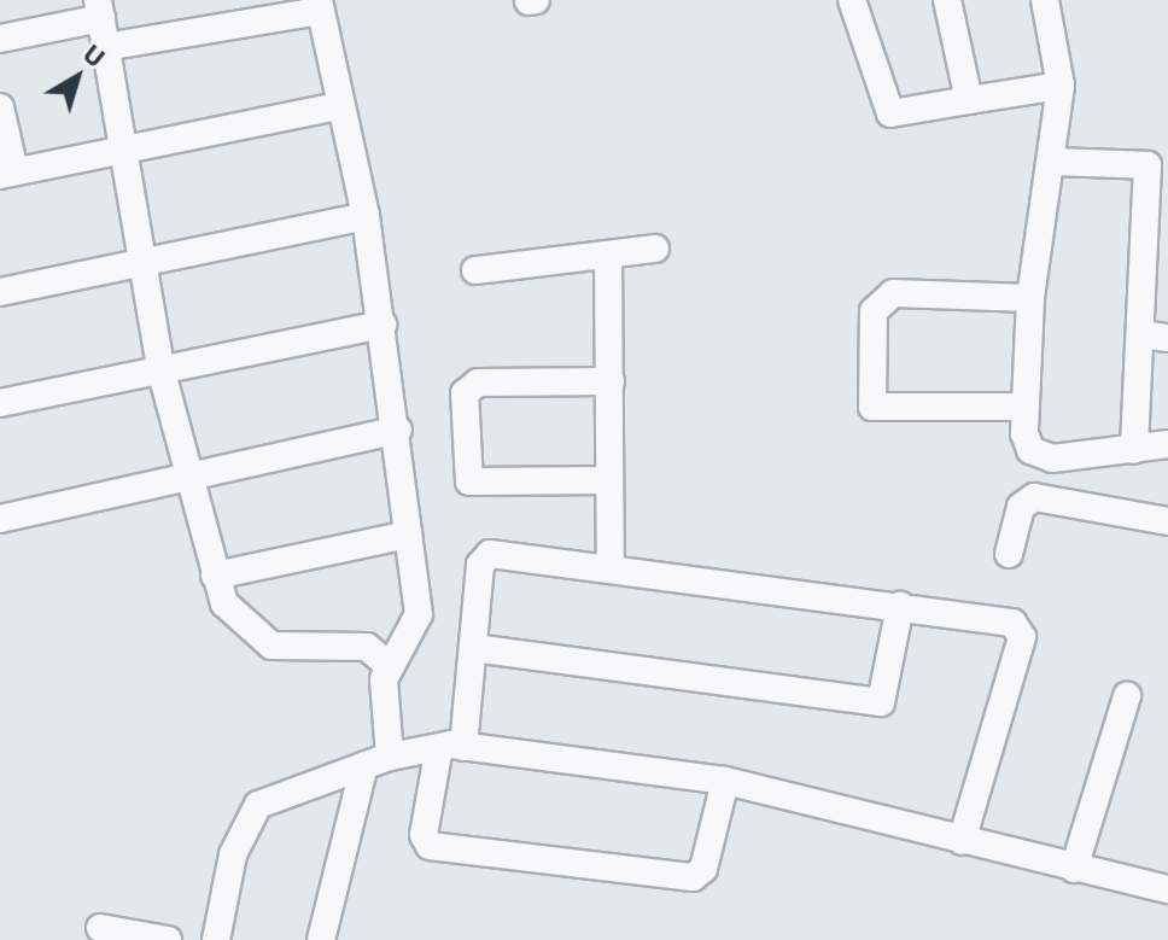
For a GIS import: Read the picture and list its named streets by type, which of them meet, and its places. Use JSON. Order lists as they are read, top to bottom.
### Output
{
  "north": "top right"
}
